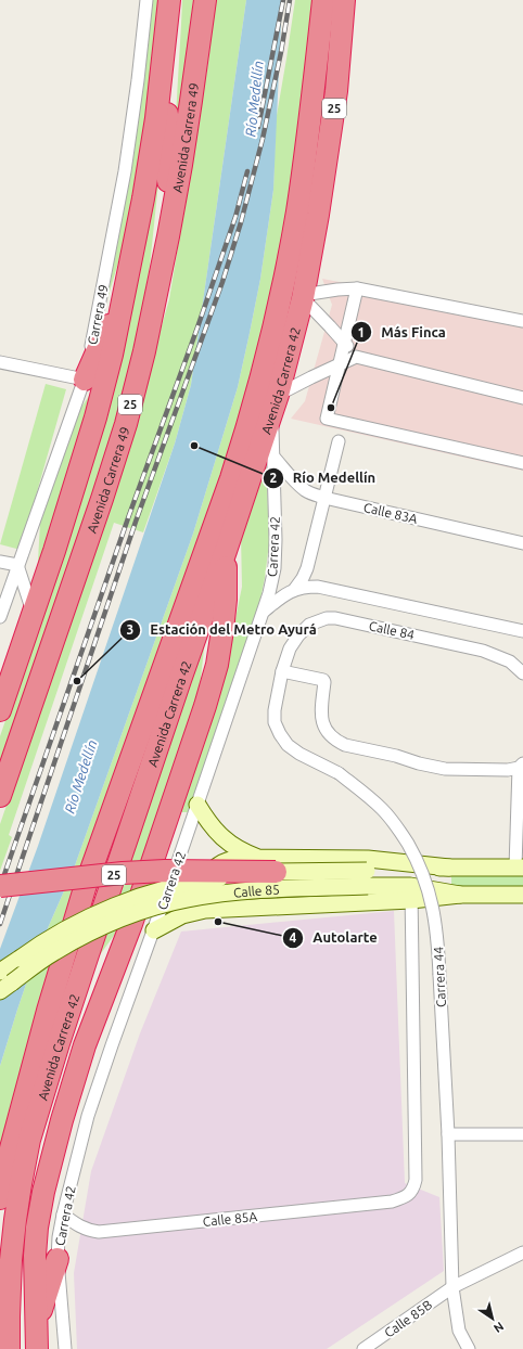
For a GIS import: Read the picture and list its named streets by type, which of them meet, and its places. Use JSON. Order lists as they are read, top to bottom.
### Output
{
  "streets": {
    "highway": ["25", "Avenida Carrera 49", "Avenida Carrera 42"],
    "main road": ["Calle 85"],
    "street": [
      "Carrera 49",
      "Calle 83A",
      "Carrera 42",
      "Calle 84",
      "Carrera 44",
      "Calle 85A",
      "Calle 85B"
    ]
  },
  "crossings": [
    ["Avenida Carrera 42", "Carrera 42"],
    ["Calle 83A", "Carrera 42"],
    ["Carrera 42", "Calle 85A"],
    ["Calle 84", "Carrera 44"],
    ["Calle 85", "Carrera 44"],
    ["Carrera 44", "Calle 85A"],
    ["Carrera 44", "Calle 85B"]
  ],
  "water": ["Río Medellín"],
  "places": [
    "Más Finca",
    "Río Medellín",
    "Estación del Metro Ayurá",
    "Autolarte"
  ],
  "north": "bottom right"
}
